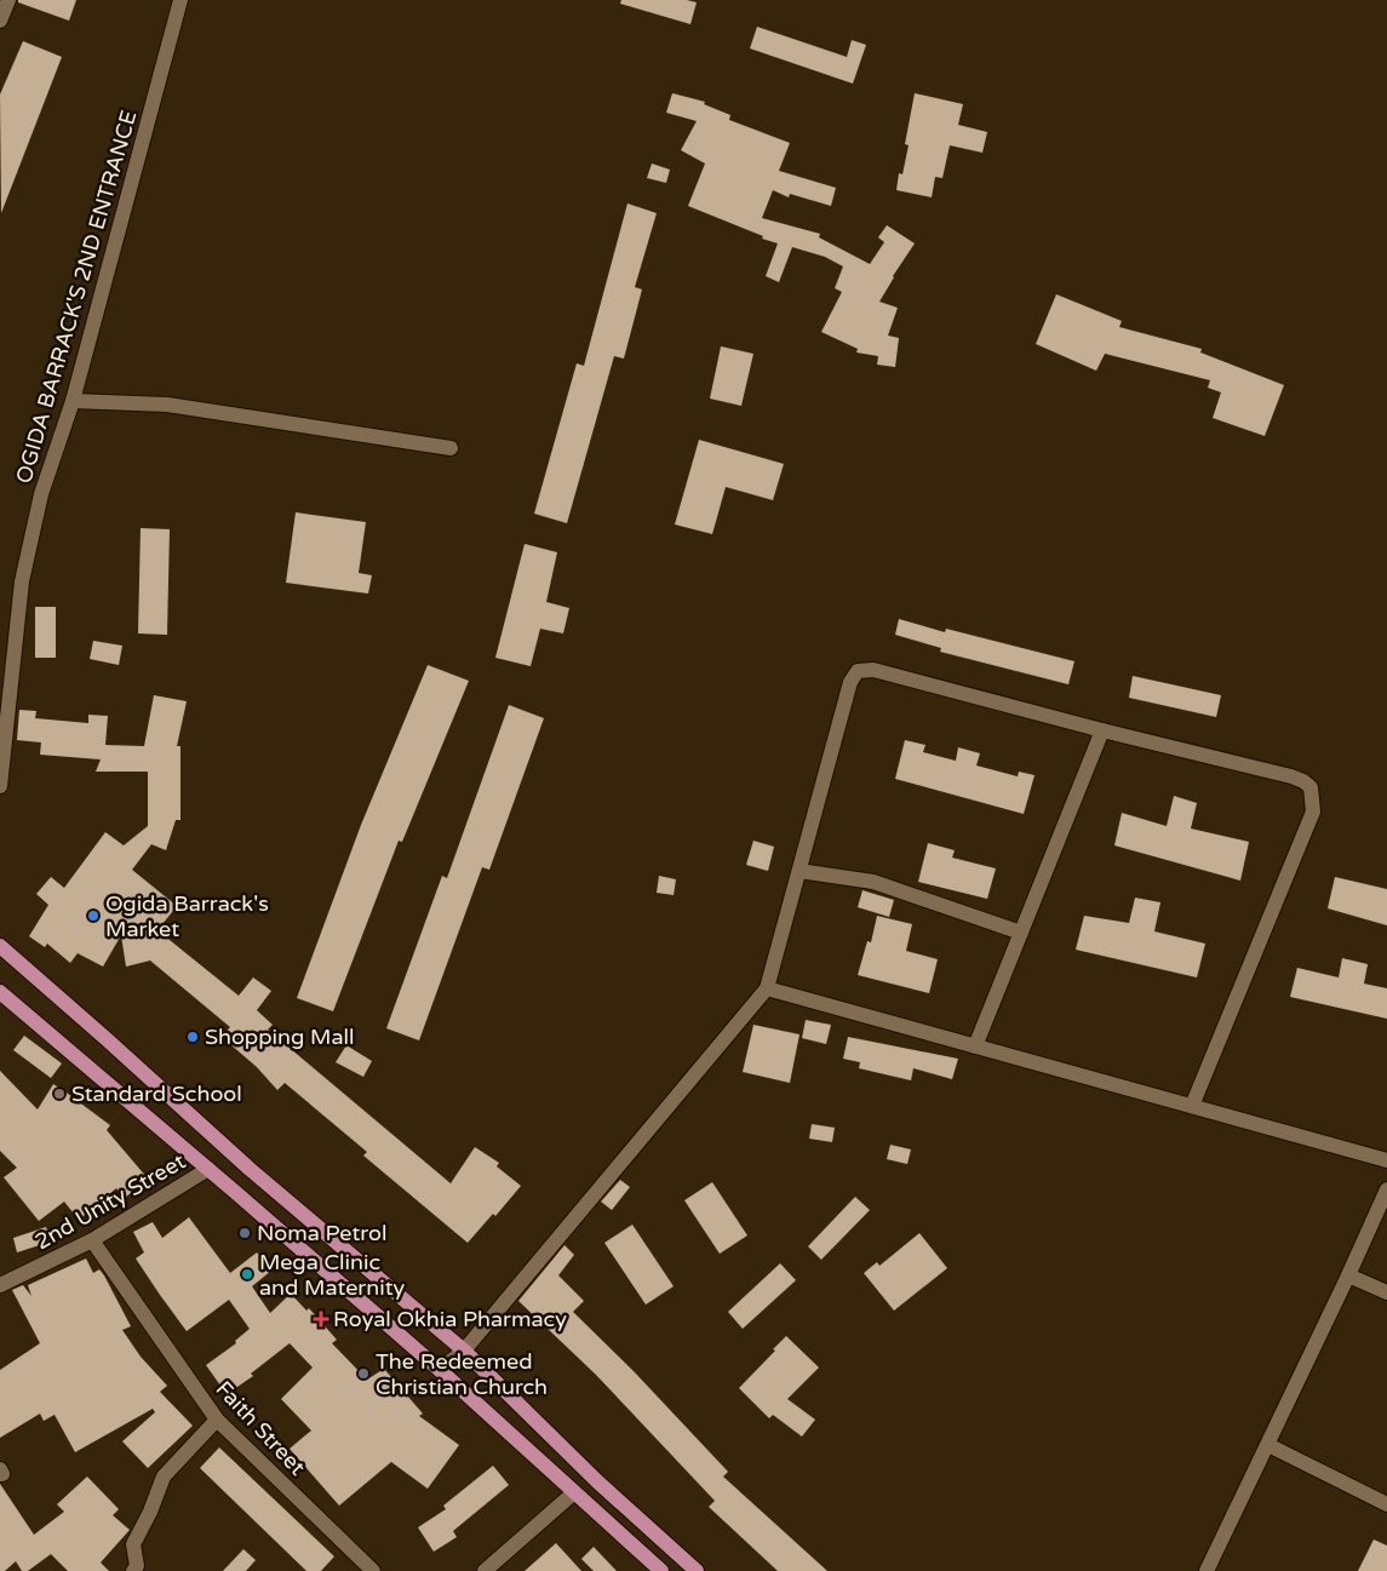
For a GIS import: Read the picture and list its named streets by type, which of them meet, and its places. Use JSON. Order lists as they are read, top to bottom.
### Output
{
  "streets": {
    "street": ["OGIDA BARRACK'S 2ND ENTRANCE", "2nd Unity Street", "Faith Street"]
  },
  "crossings": [
    ["2nd Unity Street", "Faith Street"]
  ],
  "places": {
    "other": [
      "Ogida Barrack's Market",
      "Shopping Mall",
      "Standard School",
      "Noma Petrol",
      "Mega Clinic and Maternity",
      "The Redeemed Christian Church"
    ],
    "health": ["Royal Okhia Pharmacy"]
  }
}
